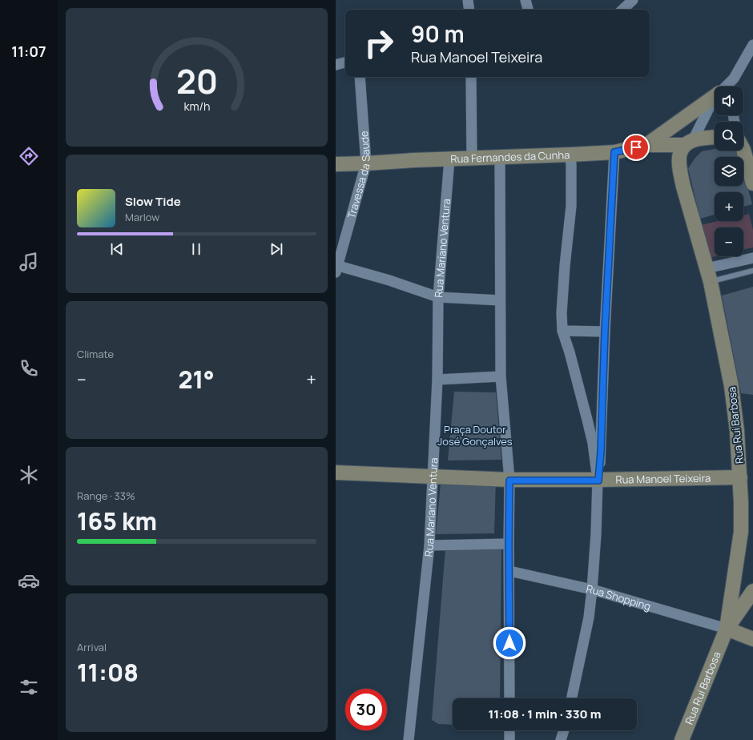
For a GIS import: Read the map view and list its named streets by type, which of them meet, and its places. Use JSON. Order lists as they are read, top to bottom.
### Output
{
  "streets": {
    "street": [
      "Rua Fernandes da Cunha",
      "Travessa da Saude",
      "Rua Mariano Ventura",
      "Rua Rui Barbosa",
      "Rua Manoel Teixeira",
      "Rua Shopping"
    ]
  },
  "crossings": [
    ["Rua Fernandes da Cunha", "Travessa da Saude"],
    ["Rua Fernandes da Cunha", "Rua Mariano Ventura"],
    ["Rua Fernandes da Cunha", "Rua Rui Barbosa"],
    ["Rua Mariano Ventura", "Rua Manoel Teixeira"],
    ["Rua Rui Barbosa", "Rua Manoel Teixeira"],
    ["Rua Rui Barbosa", "Rua Shopping"]
  ],
  "parks": ["Praça Doutor José Gonçalves"],
  "page": {
    "tabs": "11:07",
    "turn": ["90 m", "Rua Manoel Teixeira"],
    "map_buttons": ["+", "−"],
    "song": ["Slow Tide", "Marlow"],
    "tile": [
      "Climate",
      ["Range · 33%", "165 km"],
      ["Arrival", "11:08"]
    ],
    "heat": ["−", "21°", "+"],
    "limit": "30",
    "trip": "11:08 · 1 min · 330 m",
    "gauge": ["20", "km/h"]
  }
}
